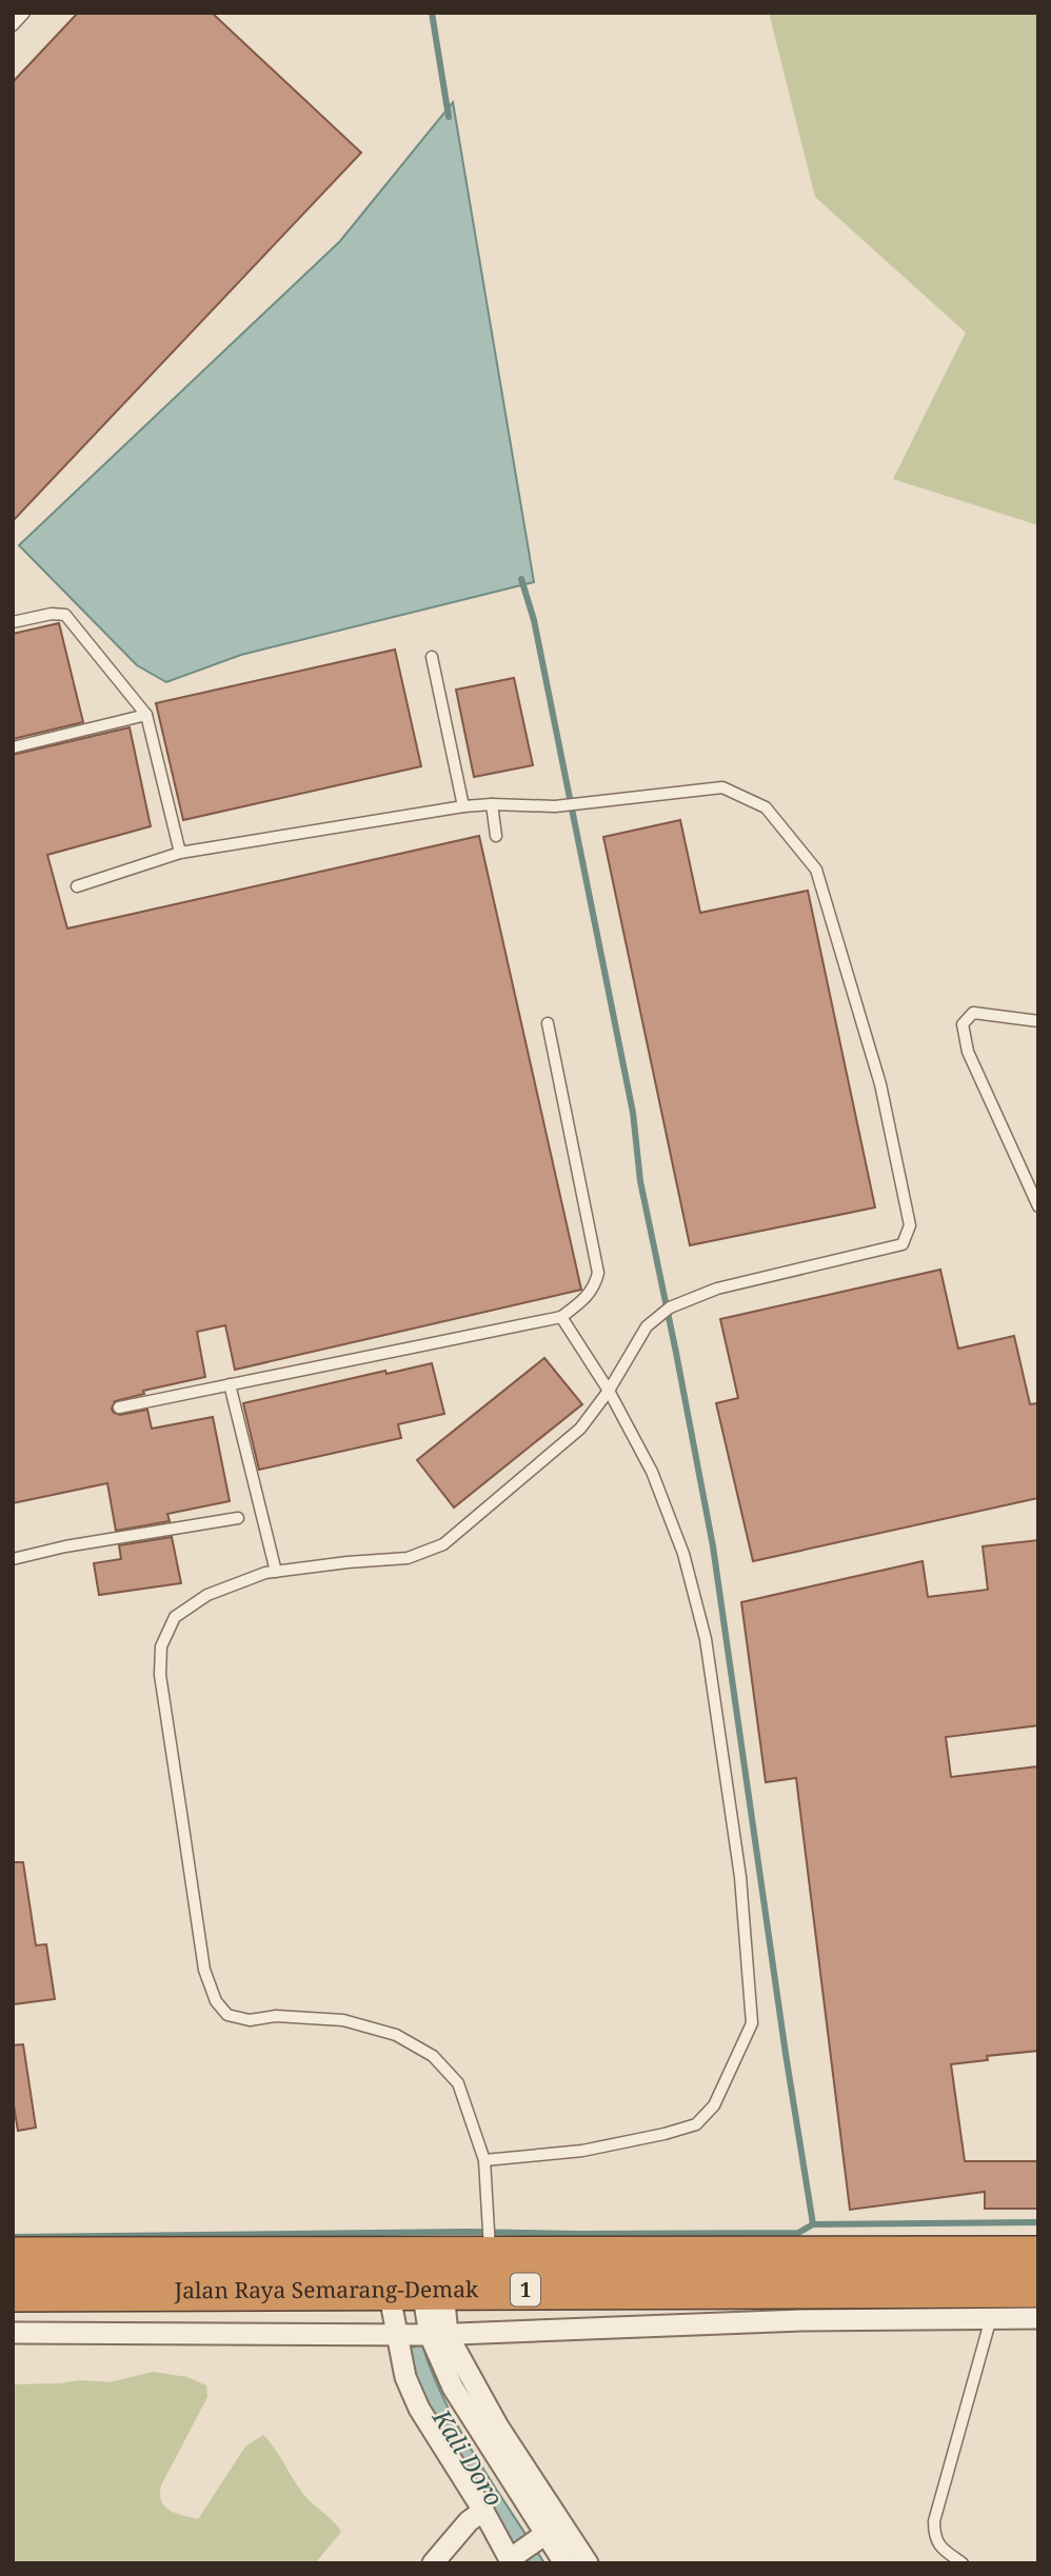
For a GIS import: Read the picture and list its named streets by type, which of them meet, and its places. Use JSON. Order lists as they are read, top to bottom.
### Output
{
  "streets": {
    "highway": ["1", "Jalan Raya Semarang-Demak"]
  },
  "water": ["Kali Doro"]
}
